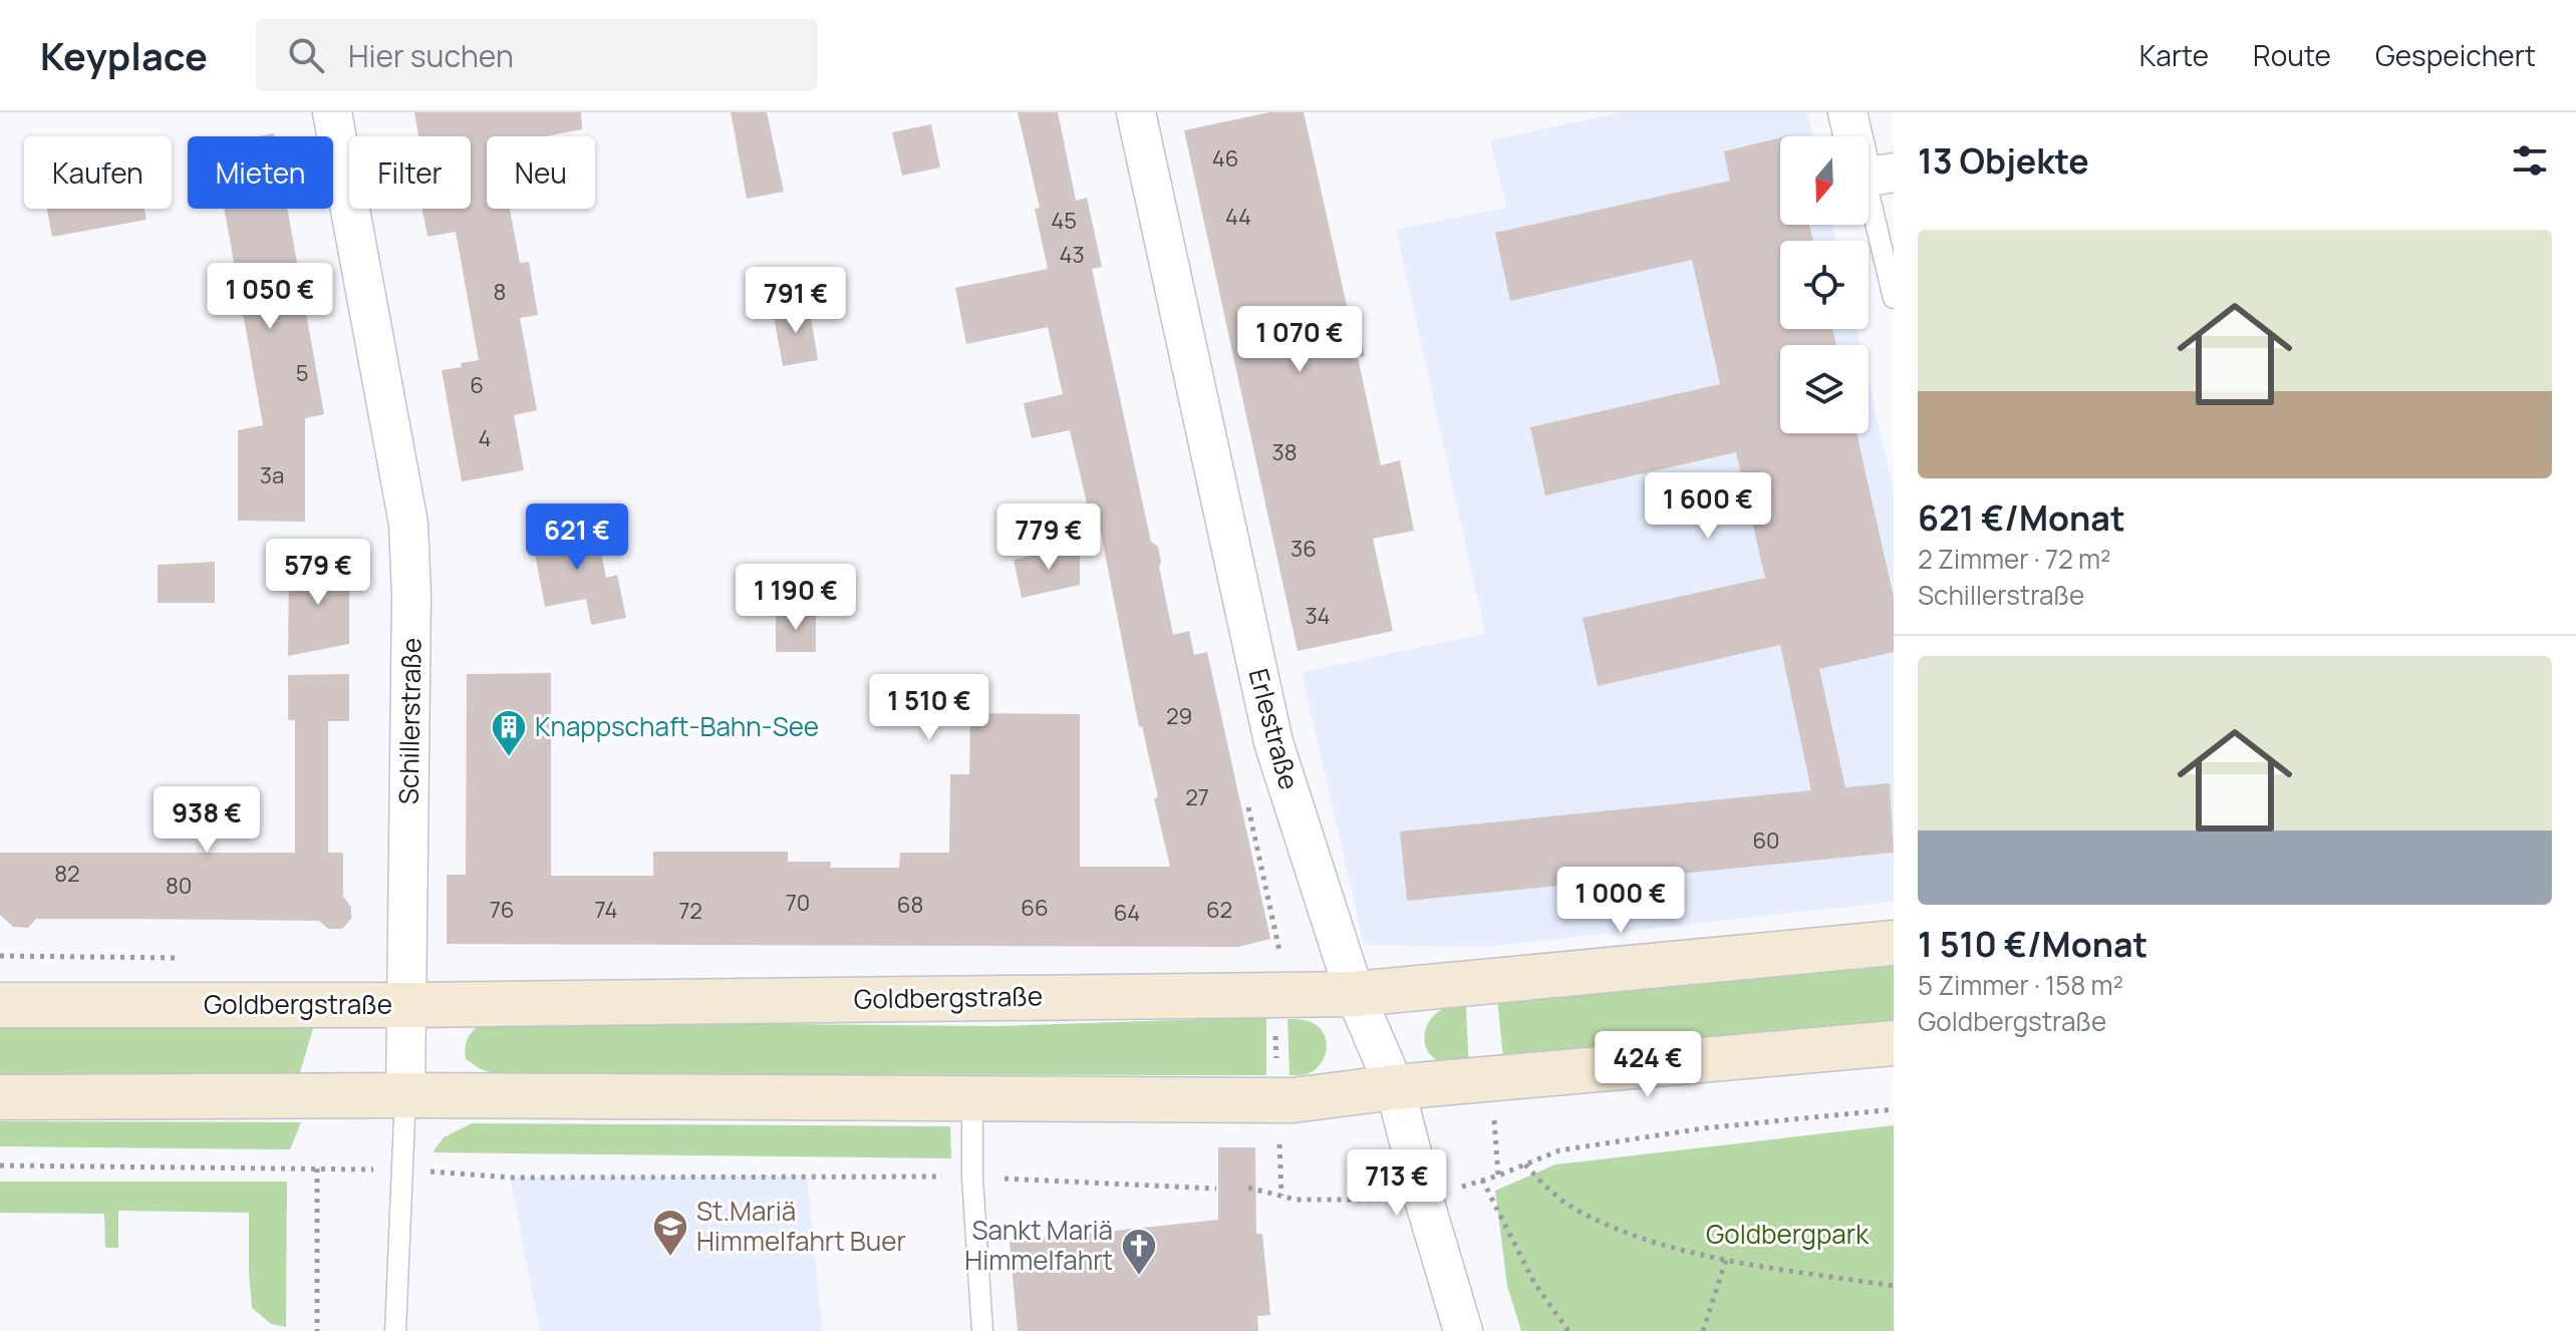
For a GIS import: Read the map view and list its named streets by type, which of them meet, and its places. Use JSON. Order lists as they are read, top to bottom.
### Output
{
  "streets": {
    "street": ["Schillerstraße", "Erlestraße", "Goldbergstraße"]
  },
  "crossings": [
    ["Schillerstraße", "Goldbergstraße"],
    ["Erlestraße", "Goldbergstraße"]
  ],
  "parks": ["Goldbergpark"],
  "places": {
    "building": ["Knappschaft-Bahn-See"],
    "school or university": ["St.Mariä Himmelfahrt Buer"],
    "church": ["Sankt Mariä Himmelfahrt"]
  },
  "house_numbers": [
    "46",
    "44",
    "45",
    "43",
    "8",
    "5",
    "6",
    "4",
    "38",
    "3a",
    "36",
    "34",
    "29",
    "27",
    "60",
    "82",
    "80",
    "70",
    "68",
    "66",
    "76",
    "74",
    "62",
    "72",
    "64"
  ],
  "north": "bottom",
  "page": {
    "header": "Keyplace",
    "search": "Hier suchen",
    "nav": ["Karte", "Route", "Gespeichert"],
    "heading": "13 Objekte",
    "chip": [
      "Kaufen",
      "Mieten",
      "Filter",
      "Neu"
    ],
    "list": [
      {
        "name": "621 €/Monat",
        "note": "2 Zimmer · 72 m² · Schillerstraße"
      },
      {
        "name": "1 510 €/Monat",
        "note": "5 Zimmer · 158 m² · Goldbergstraße"
      }
    ],
    "price": [
      "1 050 €",
      "791 €",
      "1 070 €",
      "1 600 €",
      "621 €",
      "779 €",
      "579 €",
      "1 190 €",
      "1 510 €",
      "938 €",
      "1 000 €",
      "424 €",
      "713 €"
    ]
  }
}
